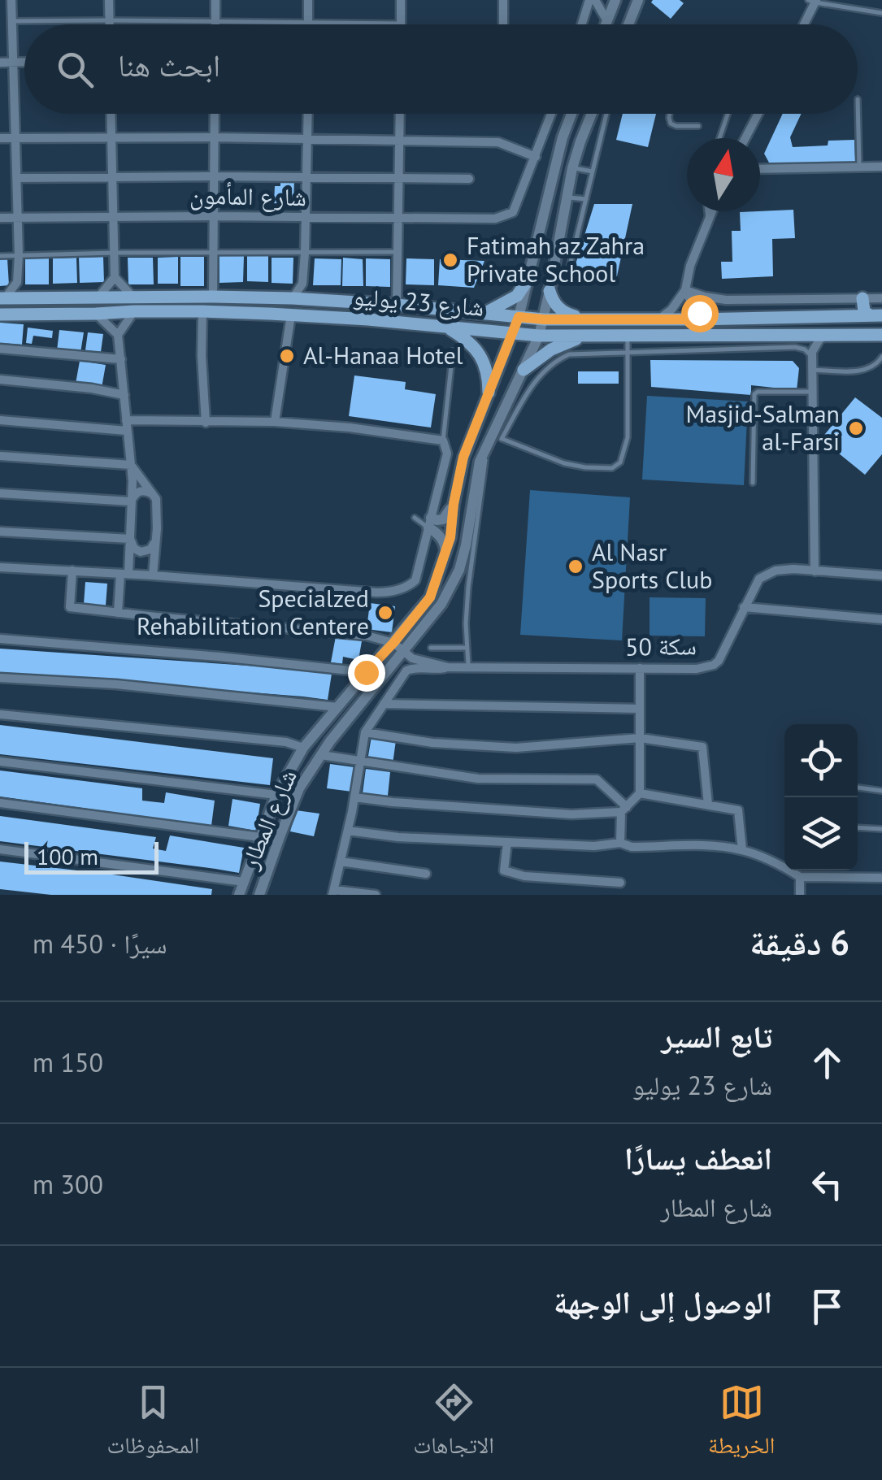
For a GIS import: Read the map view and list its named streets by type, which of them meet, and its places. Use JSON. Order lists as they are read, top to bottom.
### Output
{
  "streets": {
    "main road": ["شارع 23 يوليو"],
    "street": ["شارع المأمون", "سكة 50", "شارع المطار"]
  },
  "crossings": [
    ["شارع 23 يوليو", "شارع المطار"],
    ["سكة 50", "شارع المطار"]
  ],
  "places": [
    "Fatimah az Zahra Private School",
    "Al-Hanaa Hotel",
    "Masjid-Salman al-Farsi",
    "Al Nasr Sports Club",
    "Specialzed Rehabilitation Centere"
  ],
  "scale_bar": "100 m",
  "north": "top",
  "page": {
    "search": "ابحث هنا",
    "scale": "100 m",
    "heading": ["6 دقيقة", "سيرًا · 450 m"],
    "list": [
      ["تابع السير", "شارع 23 يوليو", "150 m"],
      ["انعطف يسارًا", "شارع المطار", "300 m"],
      "الوصول إلى الوجهة"
    ],
    "nav": ["الخريطة", "الاتجاهات", "المحفوظات"]
  }
}
